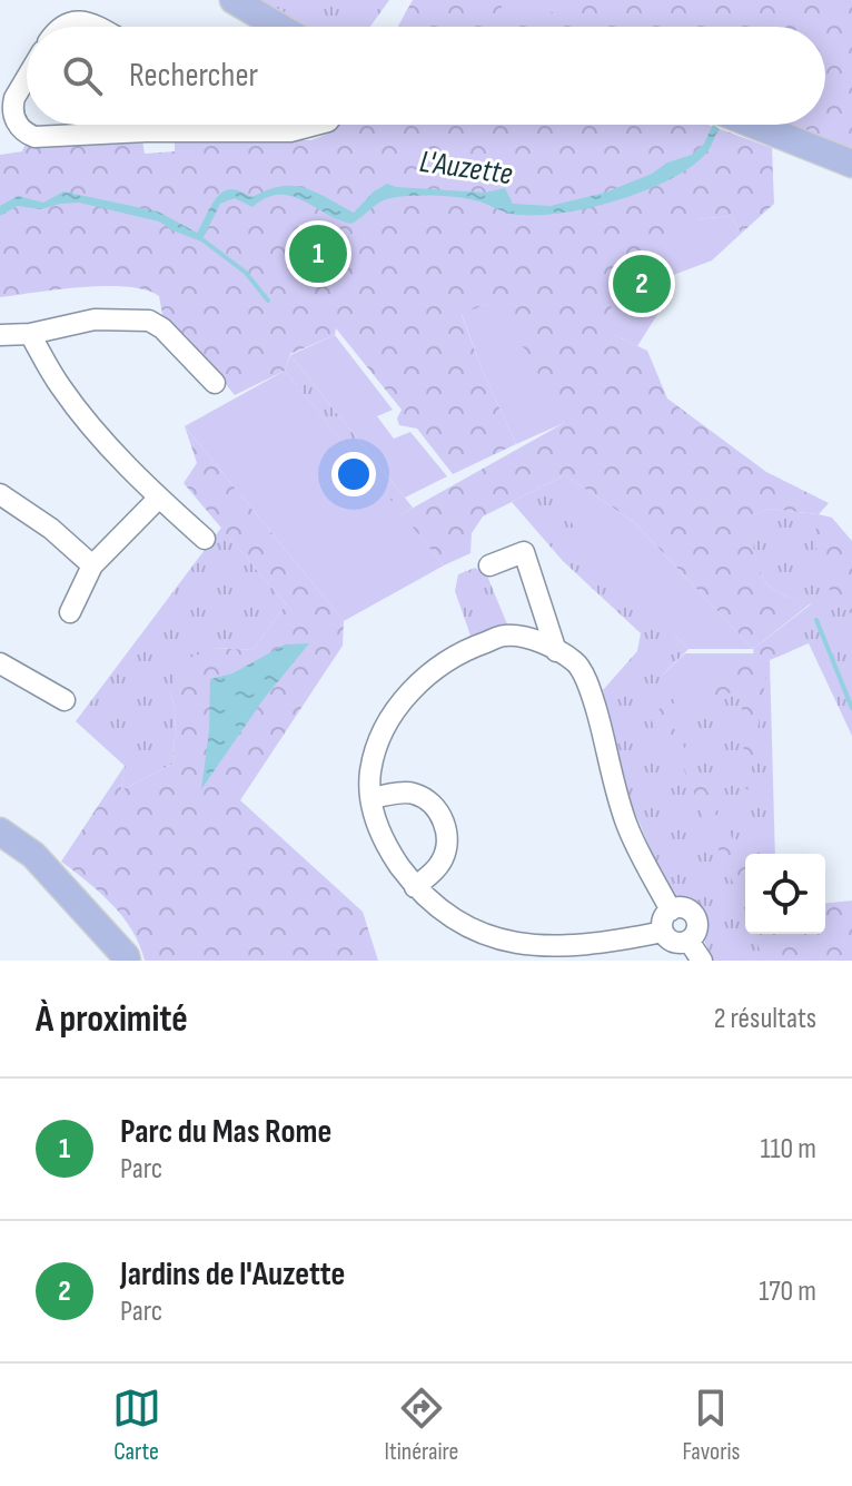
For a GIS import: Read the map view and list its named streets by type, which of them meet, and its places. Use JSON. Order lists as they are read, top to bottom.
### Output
{
  "water": ["L'Auzette"],
  "page": {
    "search": "Rechercher",
    "pins": ["1", "2"],
    "heading": ["À proximité", "2 résultats"],
    "list": [
      {
        "mark": "1",
        "name": "Parc du Mas Rome",
        "note": "Parc",
        "value": "110 m"
      },
      {
        "mark": "2",
        "name": "Jardins de l'Auzette",
        "note": "Parc",
        "value": "170 m"
      }
    ],
    "nav": ["Carte", "Itinéraire", "Favoris"]
  }
}
